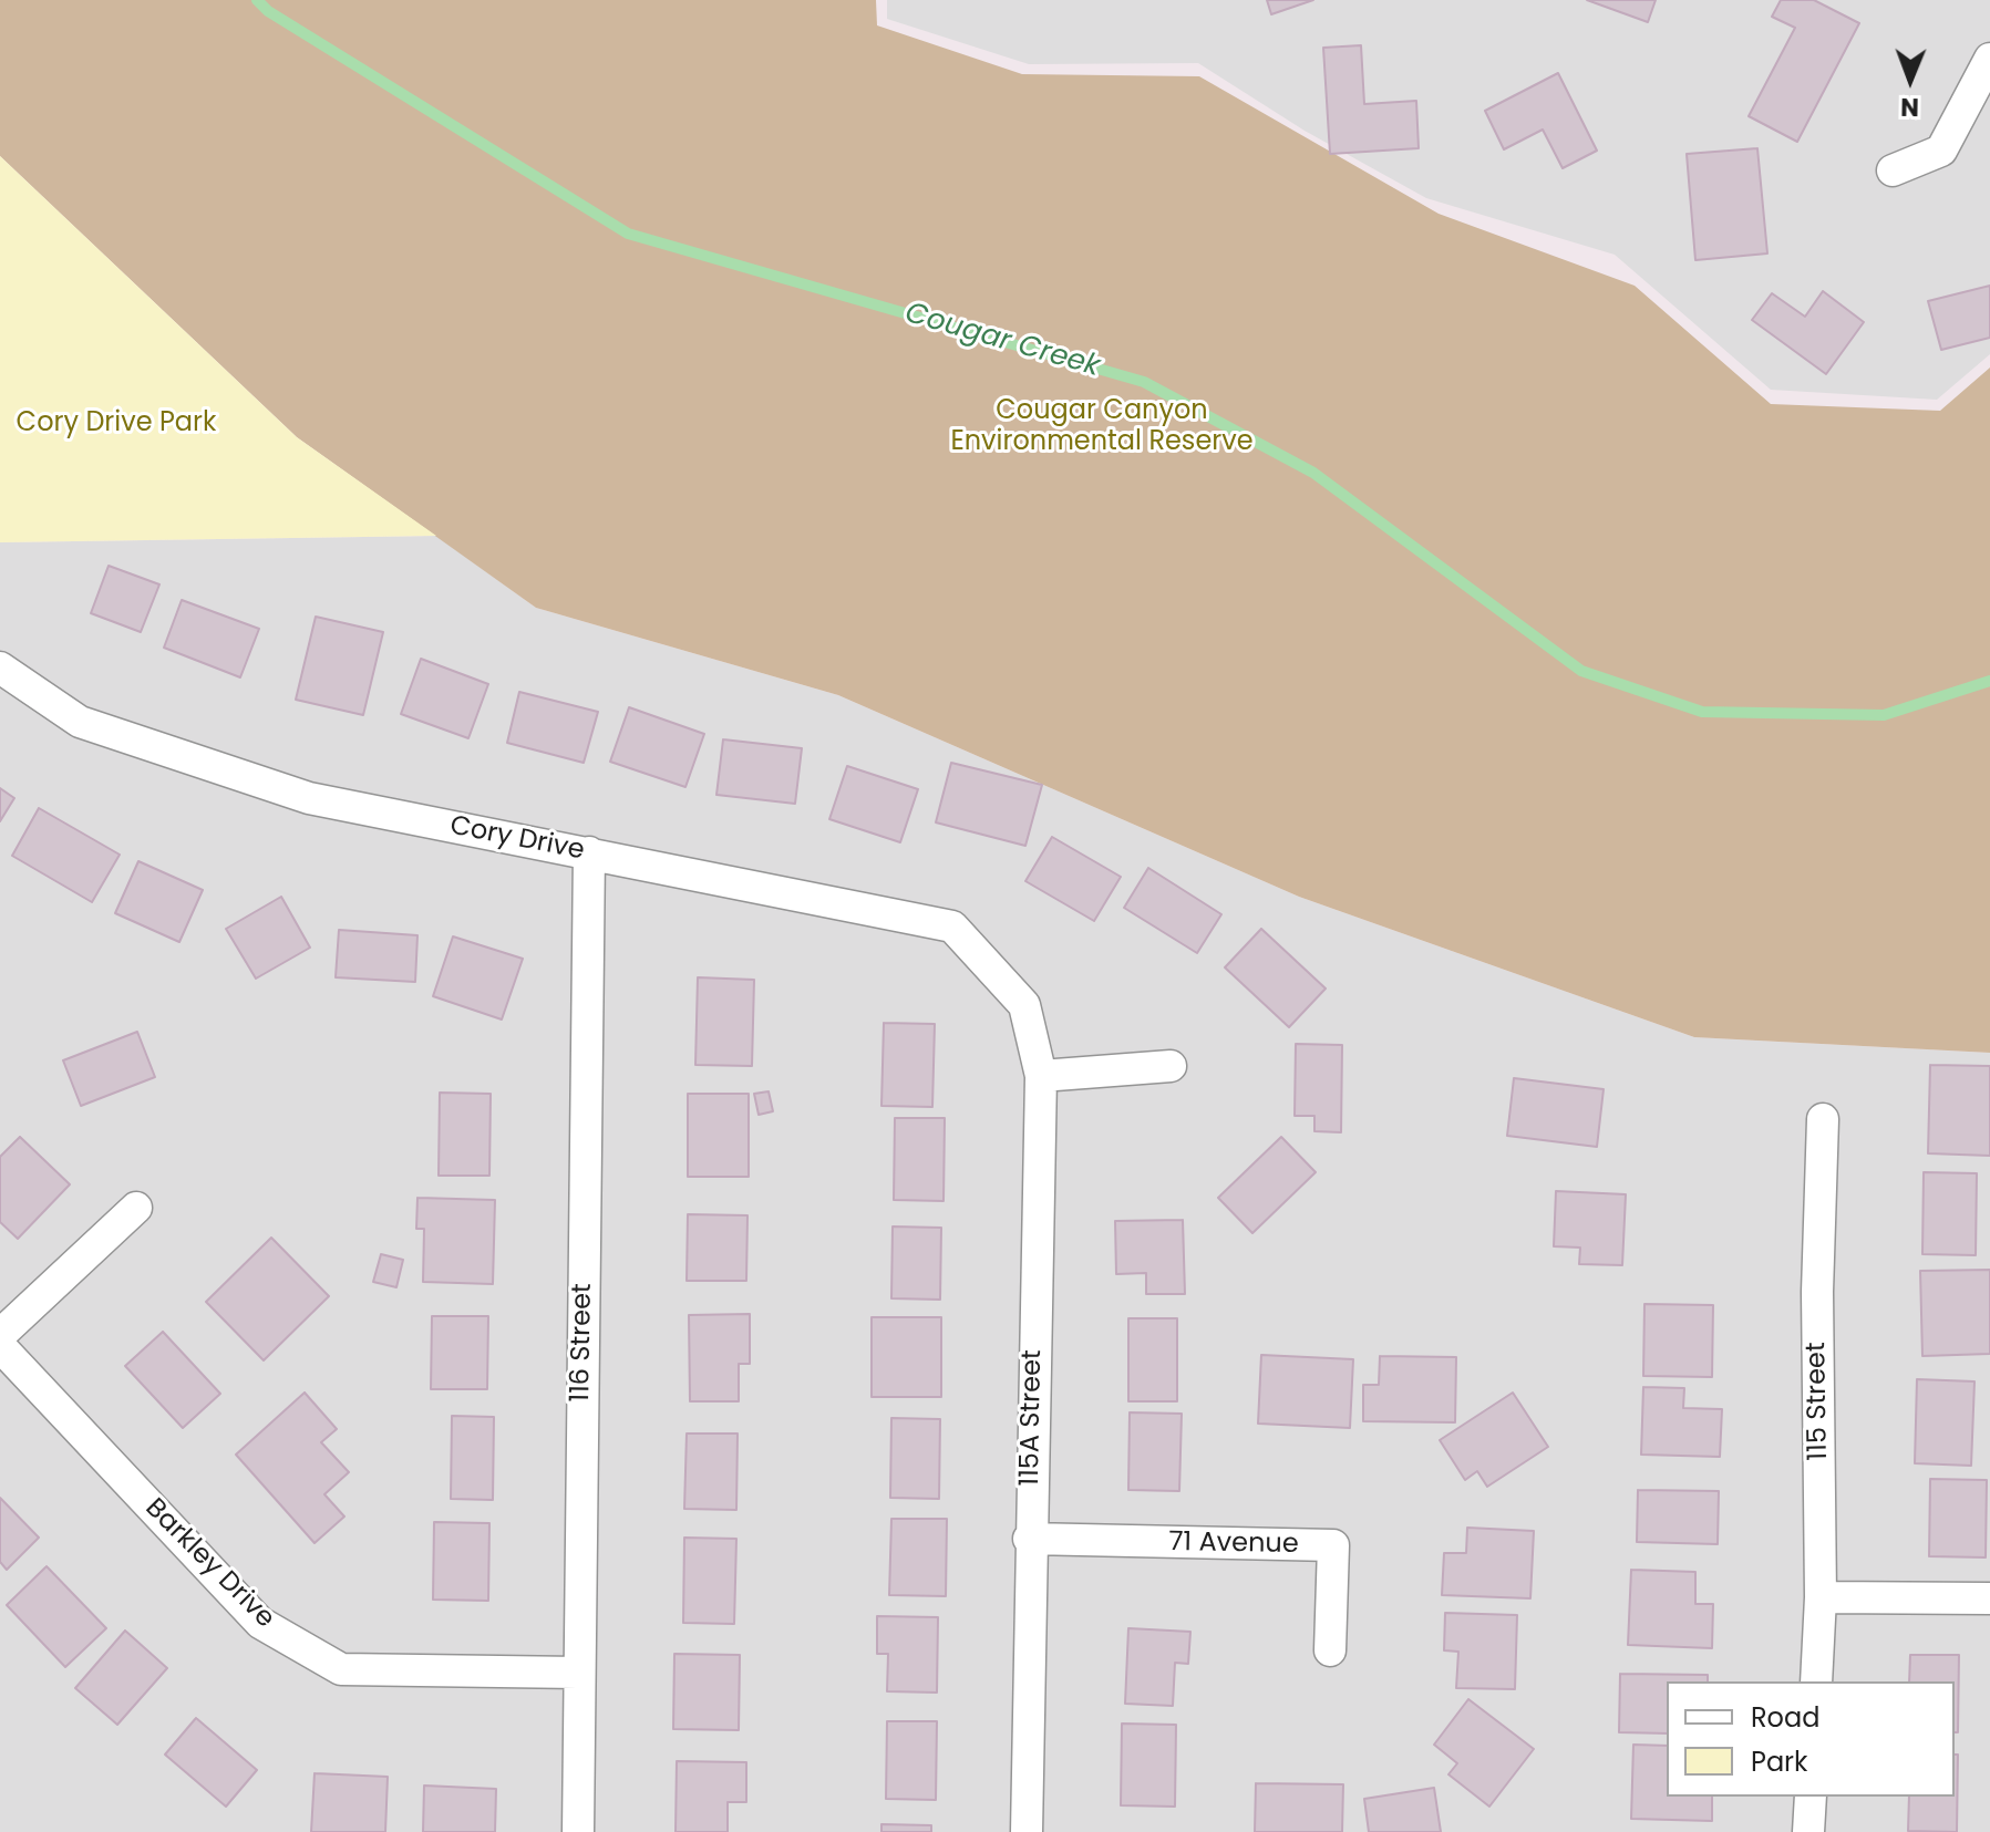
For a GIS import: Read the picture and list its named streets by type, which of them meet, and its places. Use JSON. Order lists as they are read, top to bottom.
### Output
{
  "streets": {
    "street": [
      "Cory Drive",
      "116 Street",
      "115 Street",
      "115A Street",
      "71 Avenue",
      "Barkley Drive"
    ]
  },
  "crossings": [
    ["Cory Drive", "116 Street"],
    ["Cory Drive", "115A Street"],
    ["116 Street", "Barkley Drive"],
    ["115A Street", "71 Avenue"]
  ],
  "water": ["Cougar Creek"],
  "parks": ["Cougar Canyon Environmental Reserve", "Cory Drive Park"],
  "legend": ["Road", "Park"],
  "north": "bottom"
}
